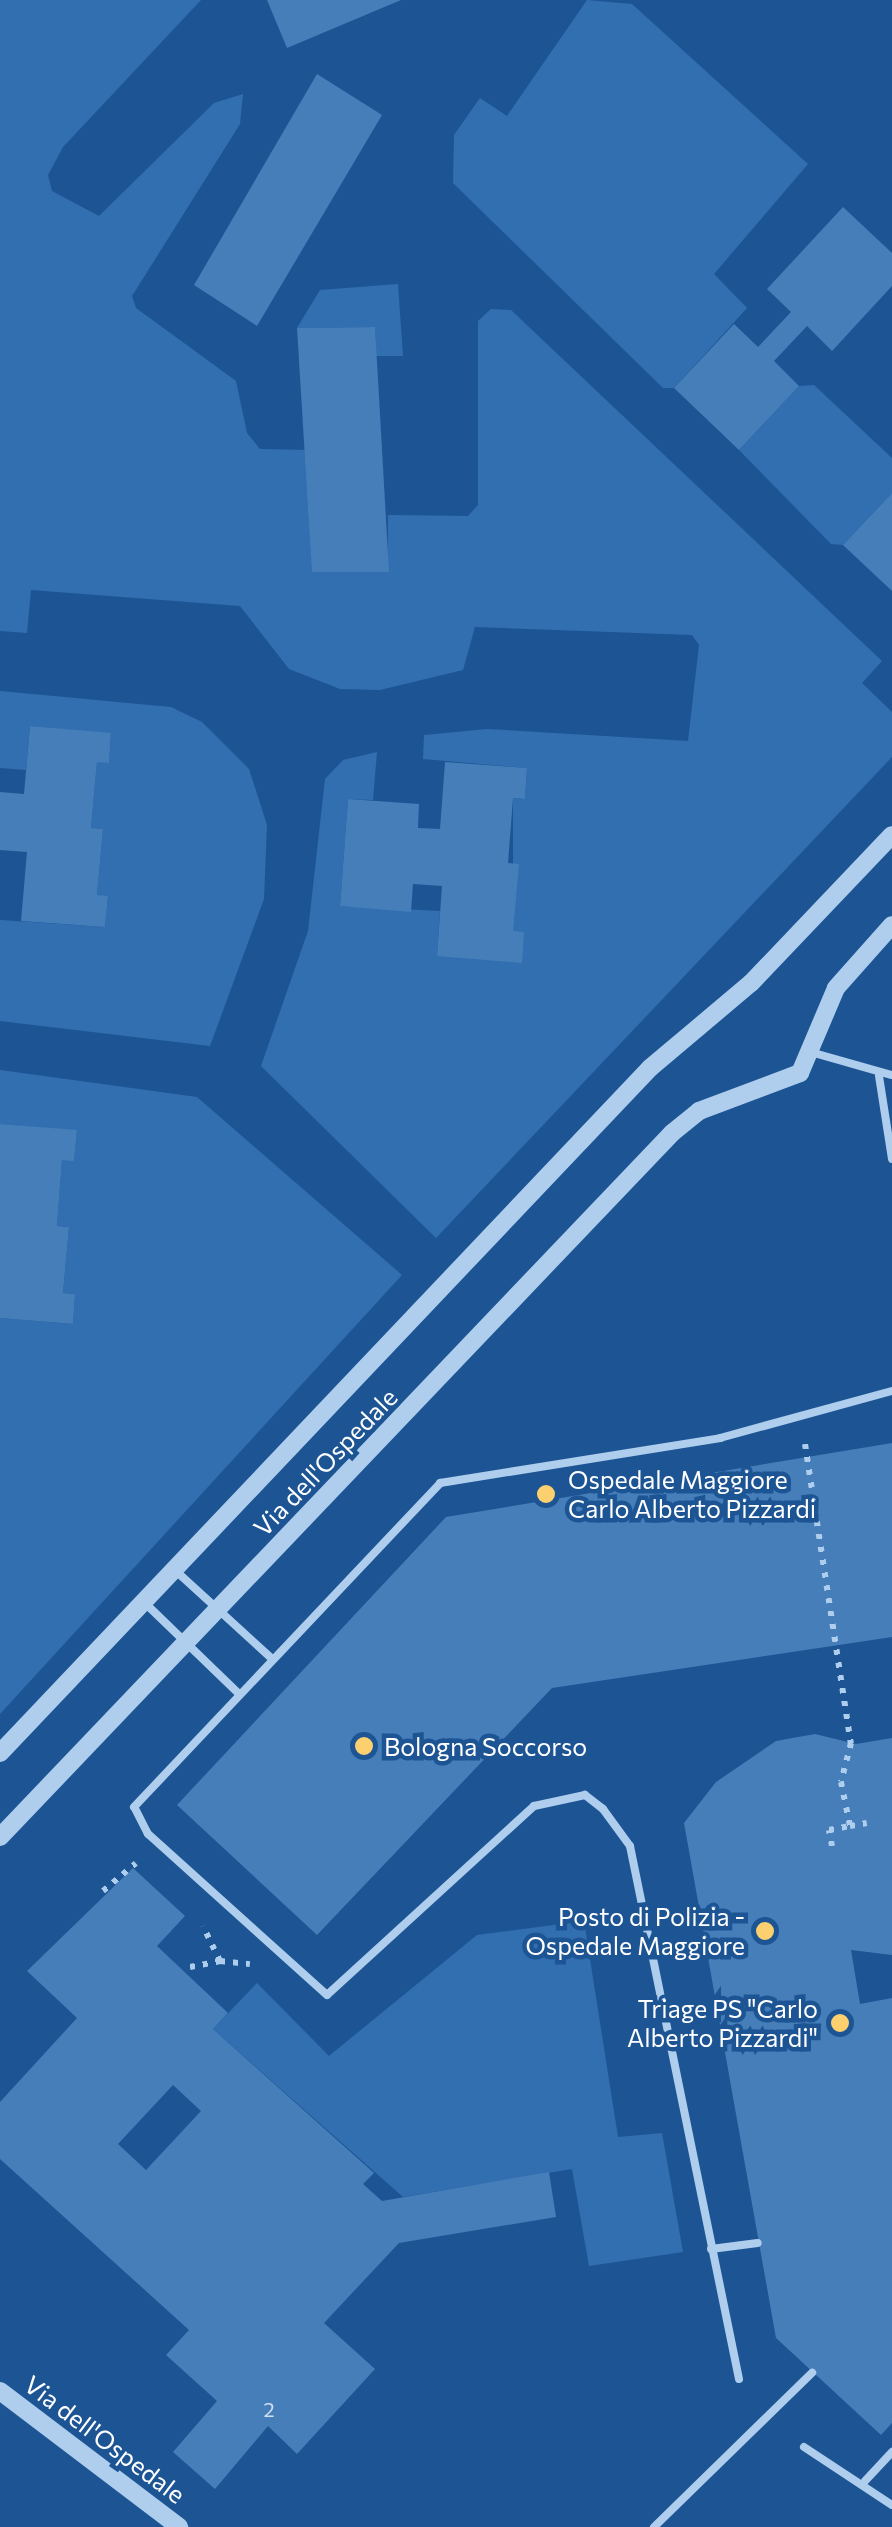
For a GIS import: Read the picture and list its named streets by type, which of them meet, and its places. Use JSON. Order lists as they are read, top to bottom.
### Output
{
  "streets": {
    "street": ["Via dell'Ospedale"]
  },
  "places": [
    "Ospedale Maggiore Carlo Alberto Pizzardi",
    "Bologna Soccorso",
    "Posto di Polizia - Ospedale Maggiore",
    "Triage PS \"Carlo Alberto Pizzardi\""
  ],
  "house_numbers": ["2"]
}
